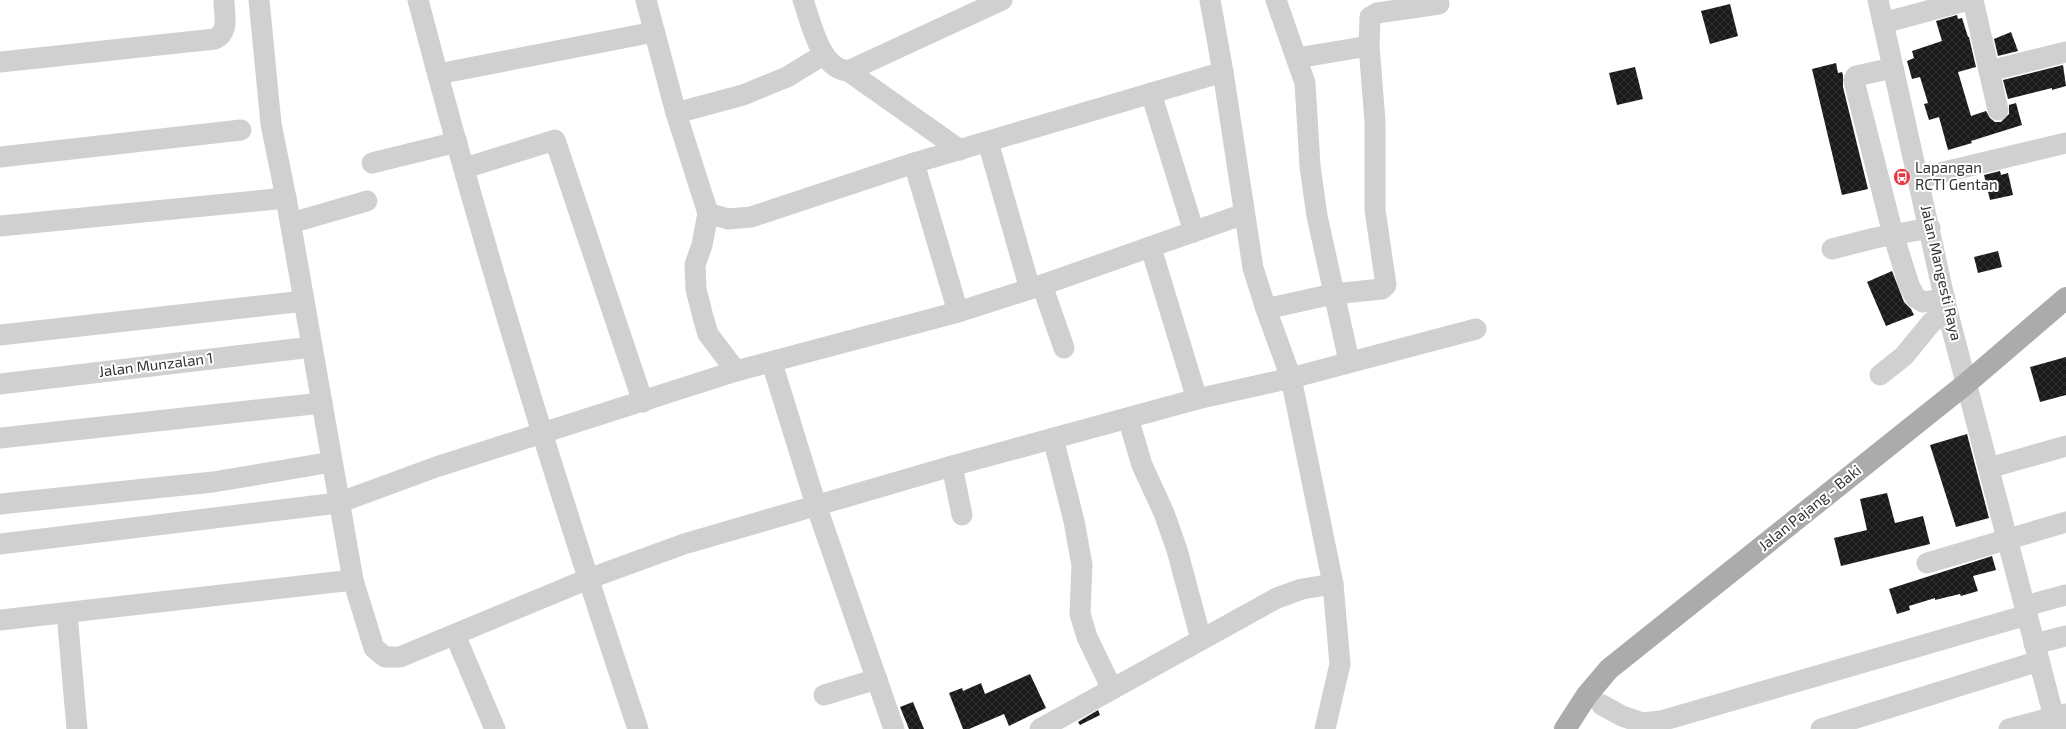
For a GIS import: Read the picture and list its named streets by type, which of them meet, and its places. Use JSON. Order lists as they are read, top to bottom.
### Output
{
  "streets": {
    "main road": ["Jalan Pajang - Baki"],
    "street": ["Jalan Mangesti Raya", "Jalan Munzalan 1"]
  },
  "crossings": [
    ["Jalan Mangesti Raya", "Jalan Pajang - Baki"]
  ],
  "places": {
    "bus stop": ["Lapangan RCTI Gentan"]
  }
}
